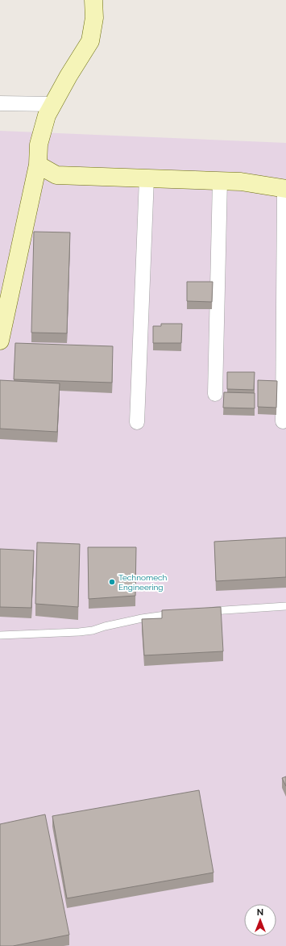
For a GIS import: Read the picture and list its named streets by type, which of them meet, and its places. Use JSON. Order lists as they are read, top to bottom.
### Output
{
  "places": ["Technomech Engineering"],
  "north": "top"
}
